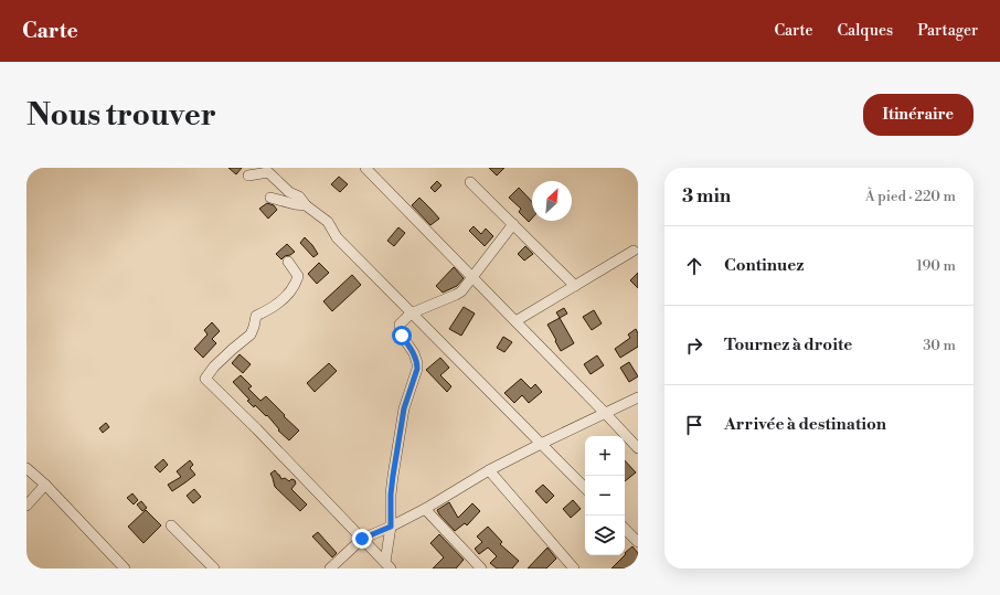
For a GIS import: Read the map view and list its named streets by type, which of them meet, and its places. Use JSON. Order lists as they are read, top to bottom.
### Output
{
  "north": "top right",
  "page": {
    "header": "Carte",
    "nav": ["Carte", "Calques", "Partager"],
    "buttons": "Itinéraire",
    "title": "Nous trouver",
    "heading": ["3 min", "À pied · 220 m"],
    "list": [
      ["Continuez", "190 m"],
      ["Tournez à droite", "30 m"],
      "Arrivée à destination"
    ],
    "map_buttons": ["+", "−"]
  }
}
